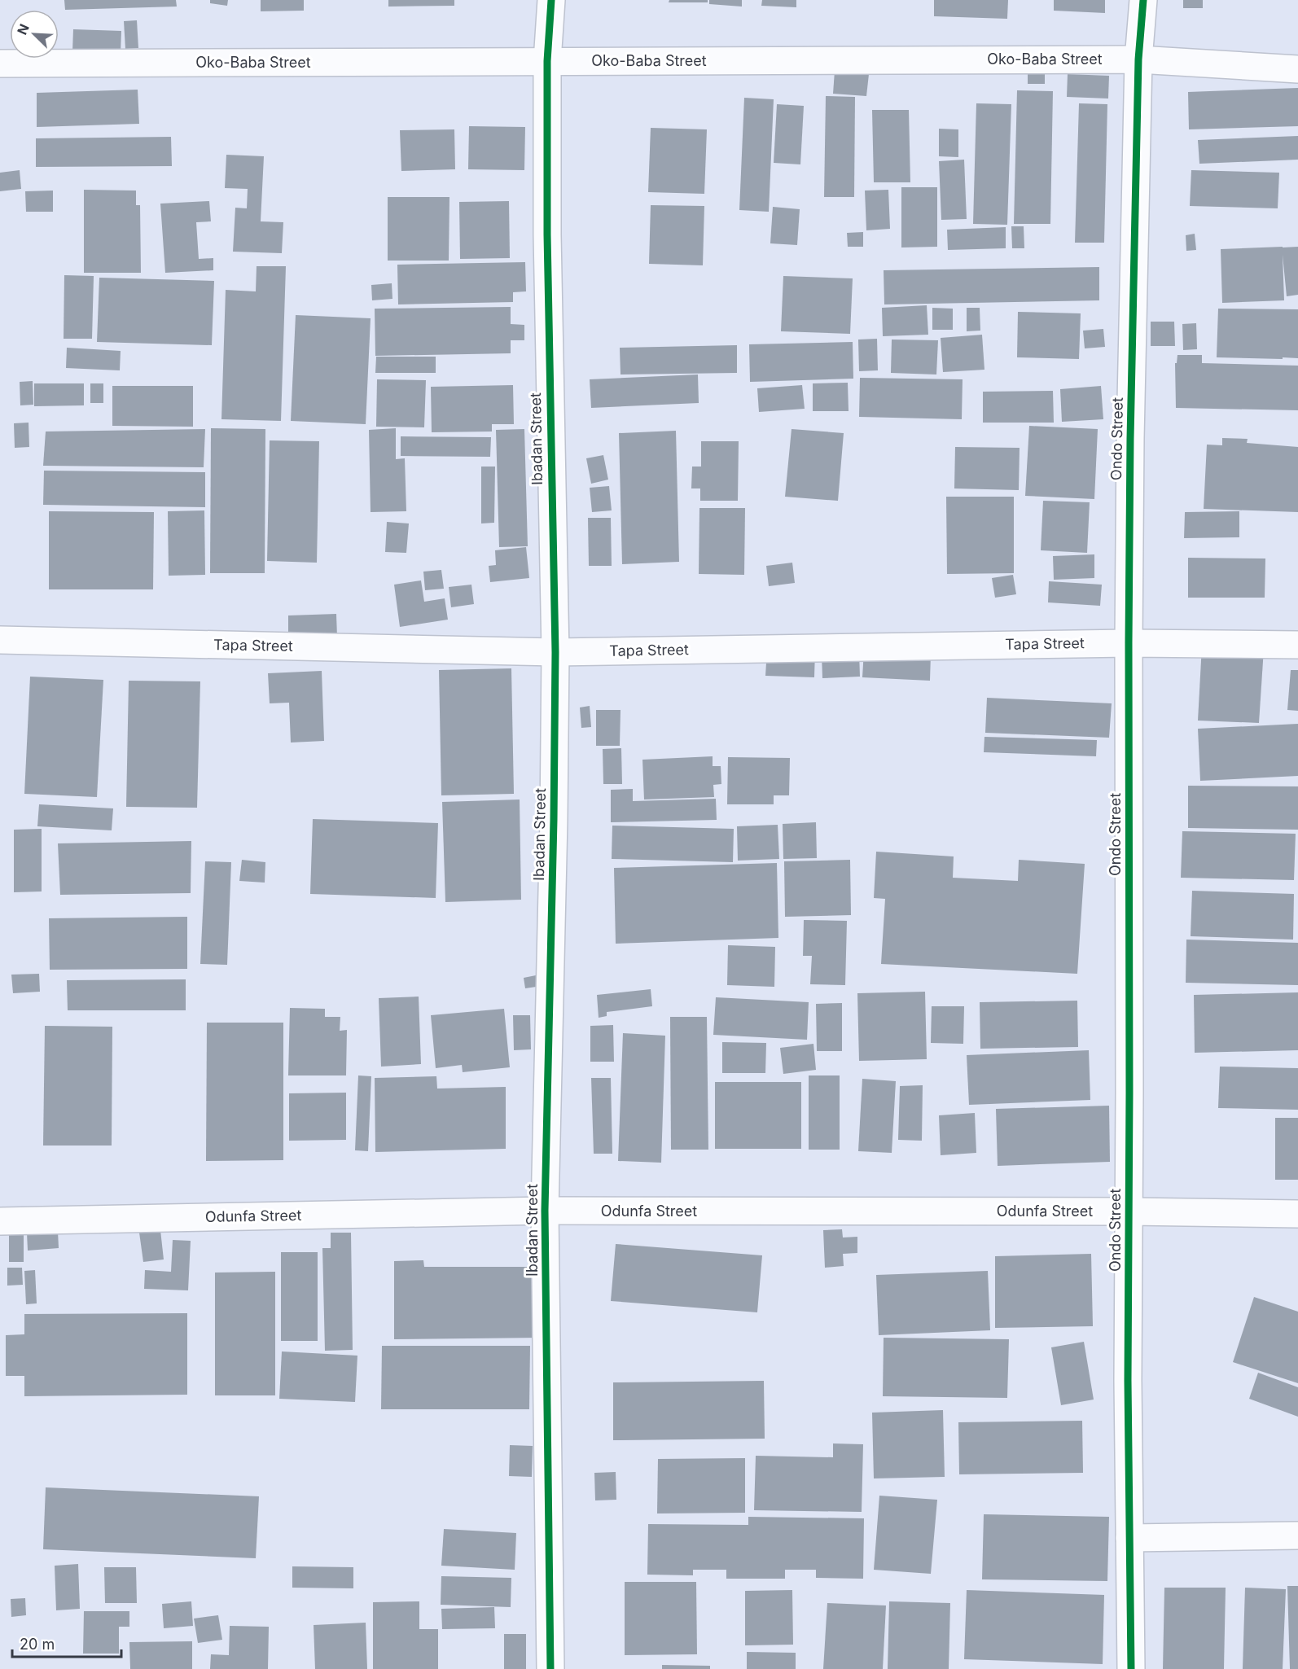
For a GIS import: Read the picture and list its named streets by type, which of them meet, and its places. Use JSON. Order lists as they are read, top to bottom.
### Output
{
  "streets": {
    "street": [
      "Oko-Baba Street",
      "Ibadan Street",
      "Ondo Street",
      "Tapa Street",
      "Odunfa Street"
    ]
  },
  "crossings": [
    ["Oko-Baba Street", "Ibadan Street"],
    ["Oko-Baba Street", "Ondo Street"],
    ["Ibadan Street", "Tapa Street"],
    ["Ibadan Street", "Odunfa Street"],
    ["Ondo Street", "Tapa Street"],
    ["Ondo Street", "Odunfa Street"]
  ],
  "scale_bar": "20 m",
  "north": "top left"
}
